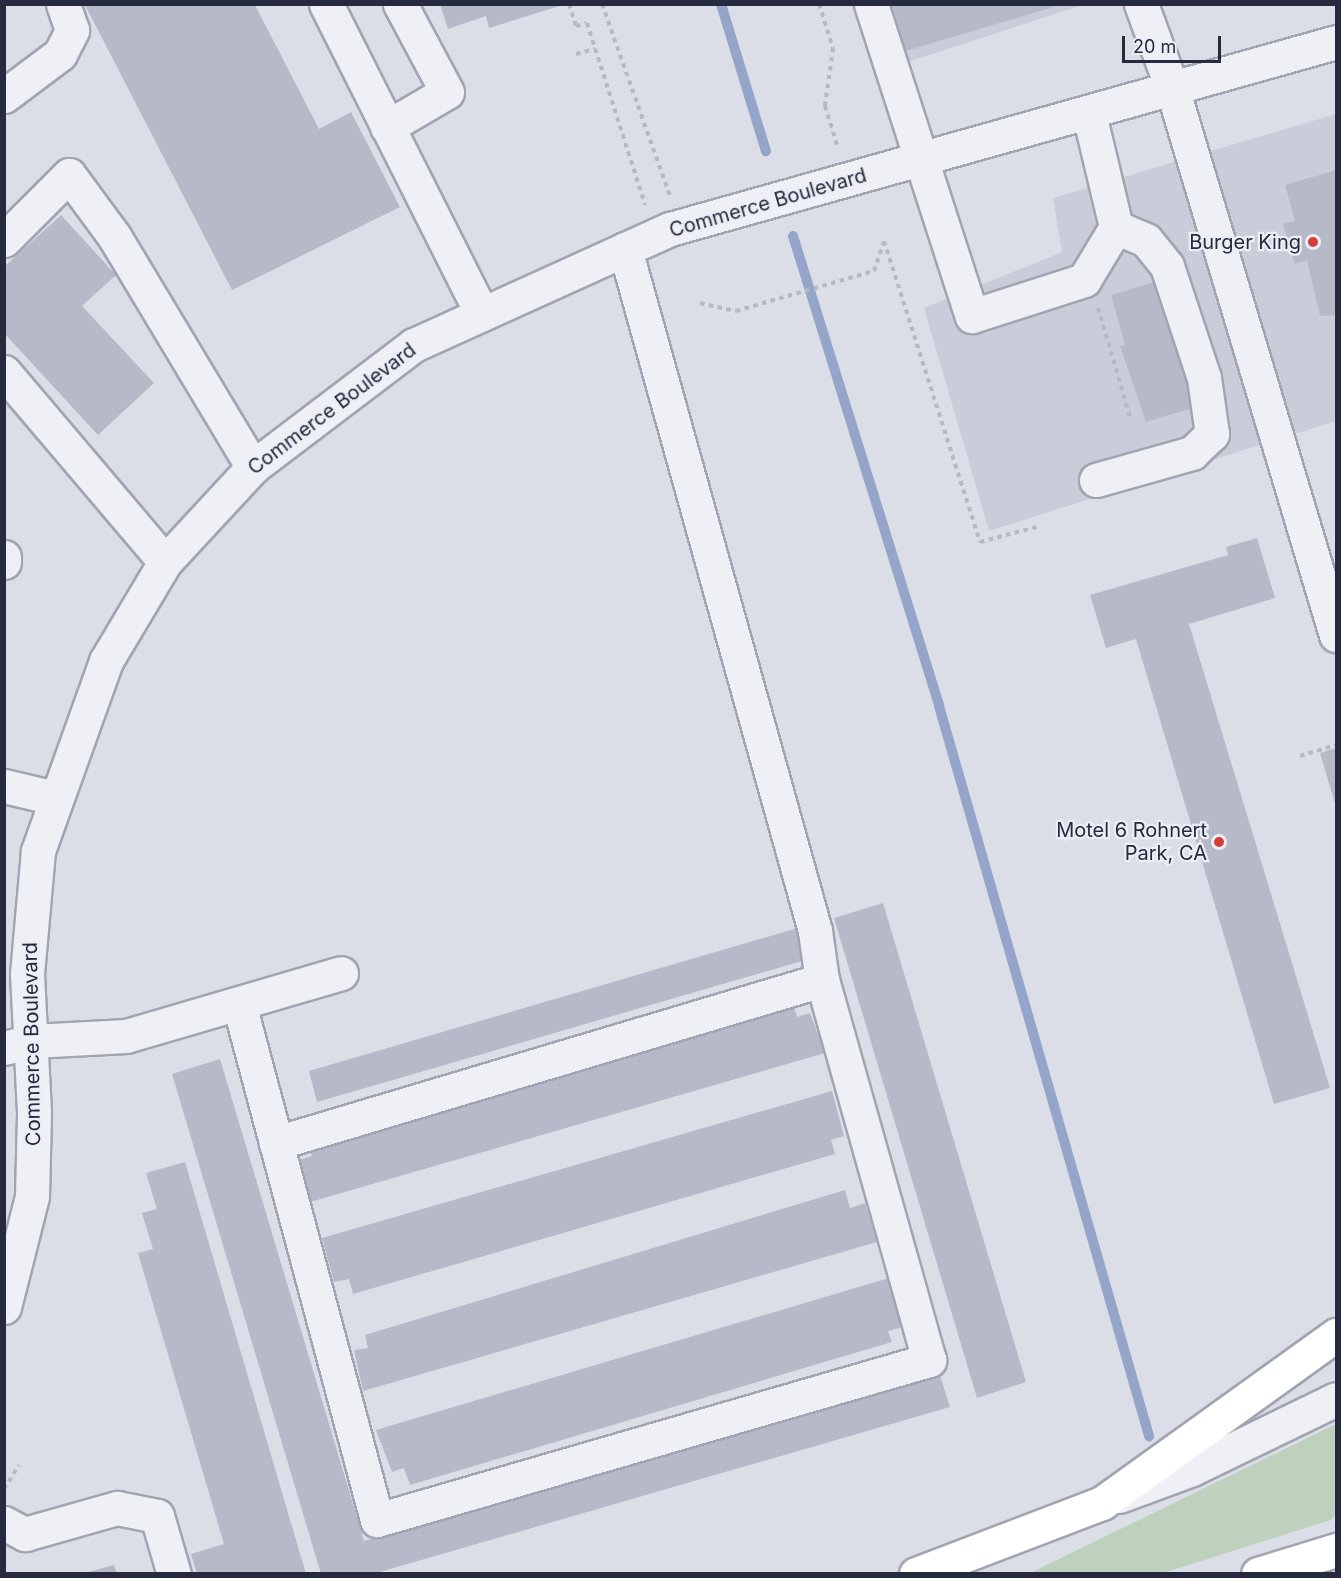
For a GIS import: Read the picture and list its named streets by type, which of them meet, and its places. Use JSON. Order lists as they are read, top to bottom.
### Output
{
  "streets": {
    "street": ["Commerce Boulevard"]
  },
  "places": ["Burger King", "Motel 6 Rohnert Park, CA"],
  "scale_bar": "20 m"
}
